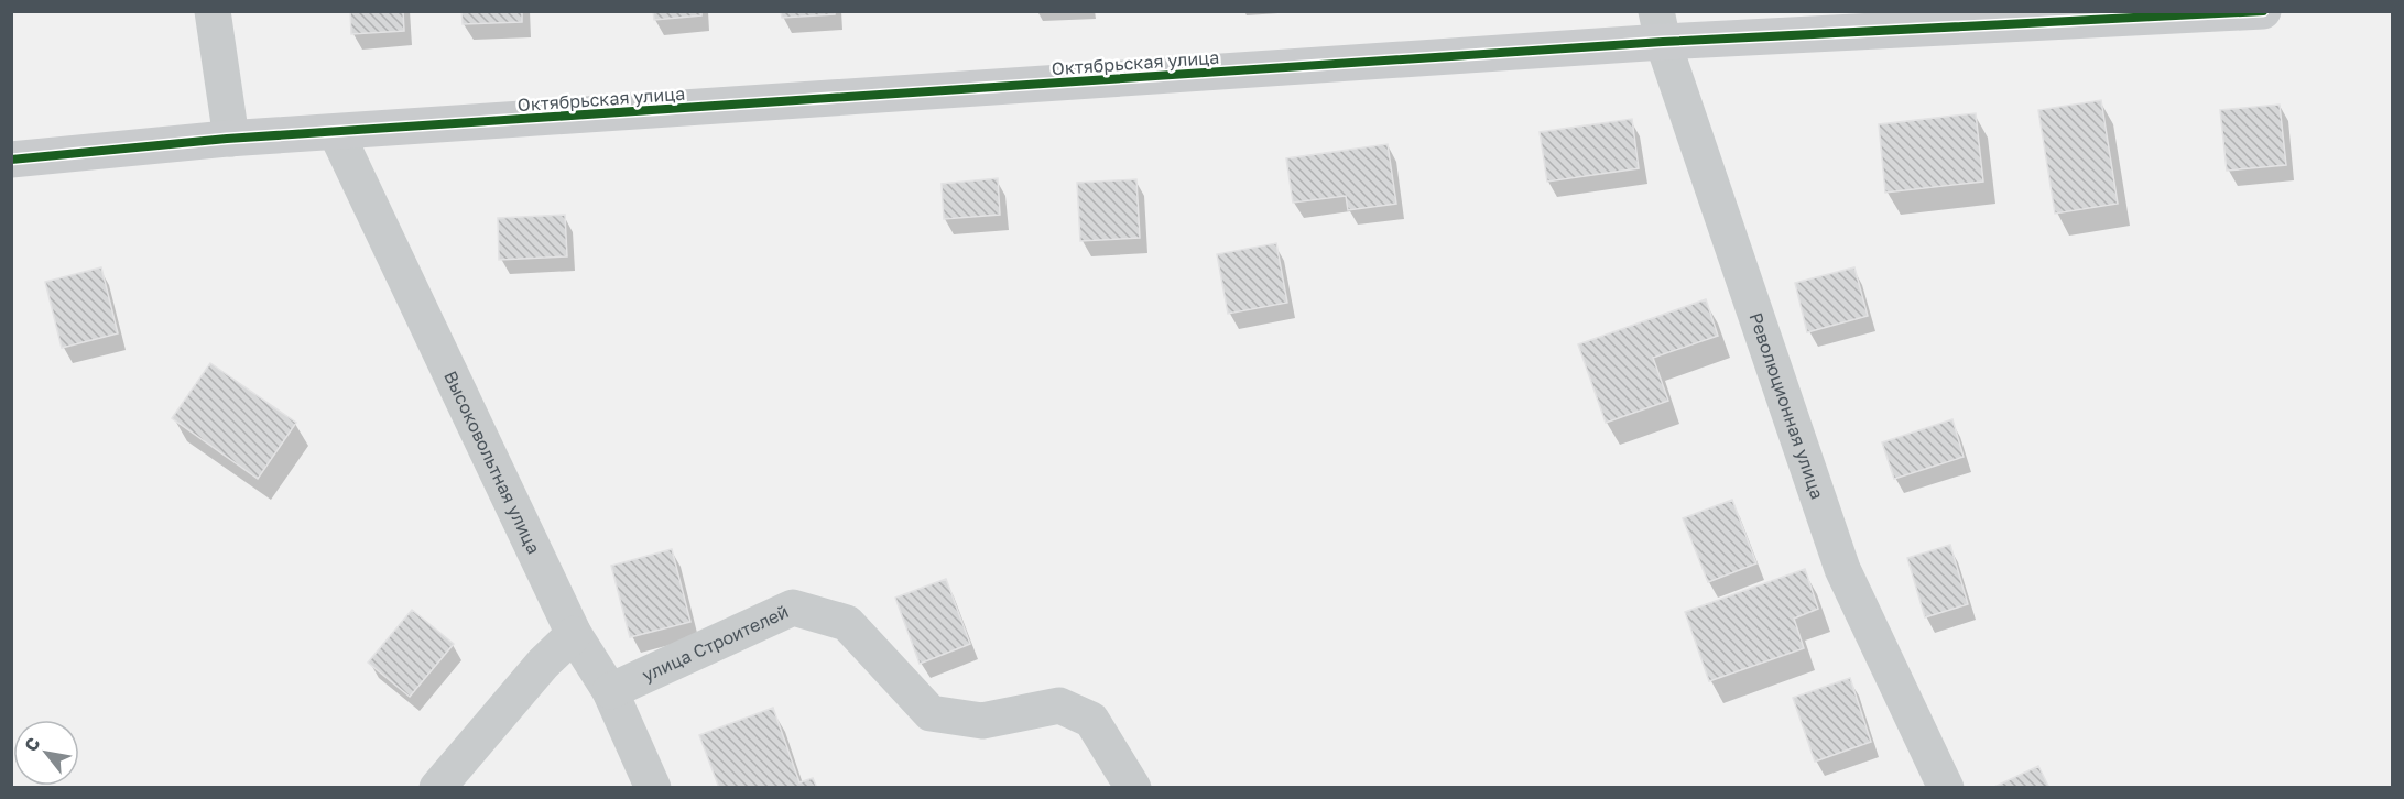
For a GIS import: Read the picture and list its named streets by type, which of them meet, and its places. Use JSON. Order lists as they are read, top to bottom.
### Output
{
  "streets": {
    "street": [
      "Октябрьская улица",
      "Революционная улица",
      "Высоковольтная улица",
      "улица Строителей"
    ]
  },
  "crossings": [
    ["Октябрьская улица", "Революционная улица"],
    ["Октябрьская улица", "Высоковольтная улица"],
    ["Высоковольтная улица", "улица Строителей"]
  ],
  "north": "top left"
}
